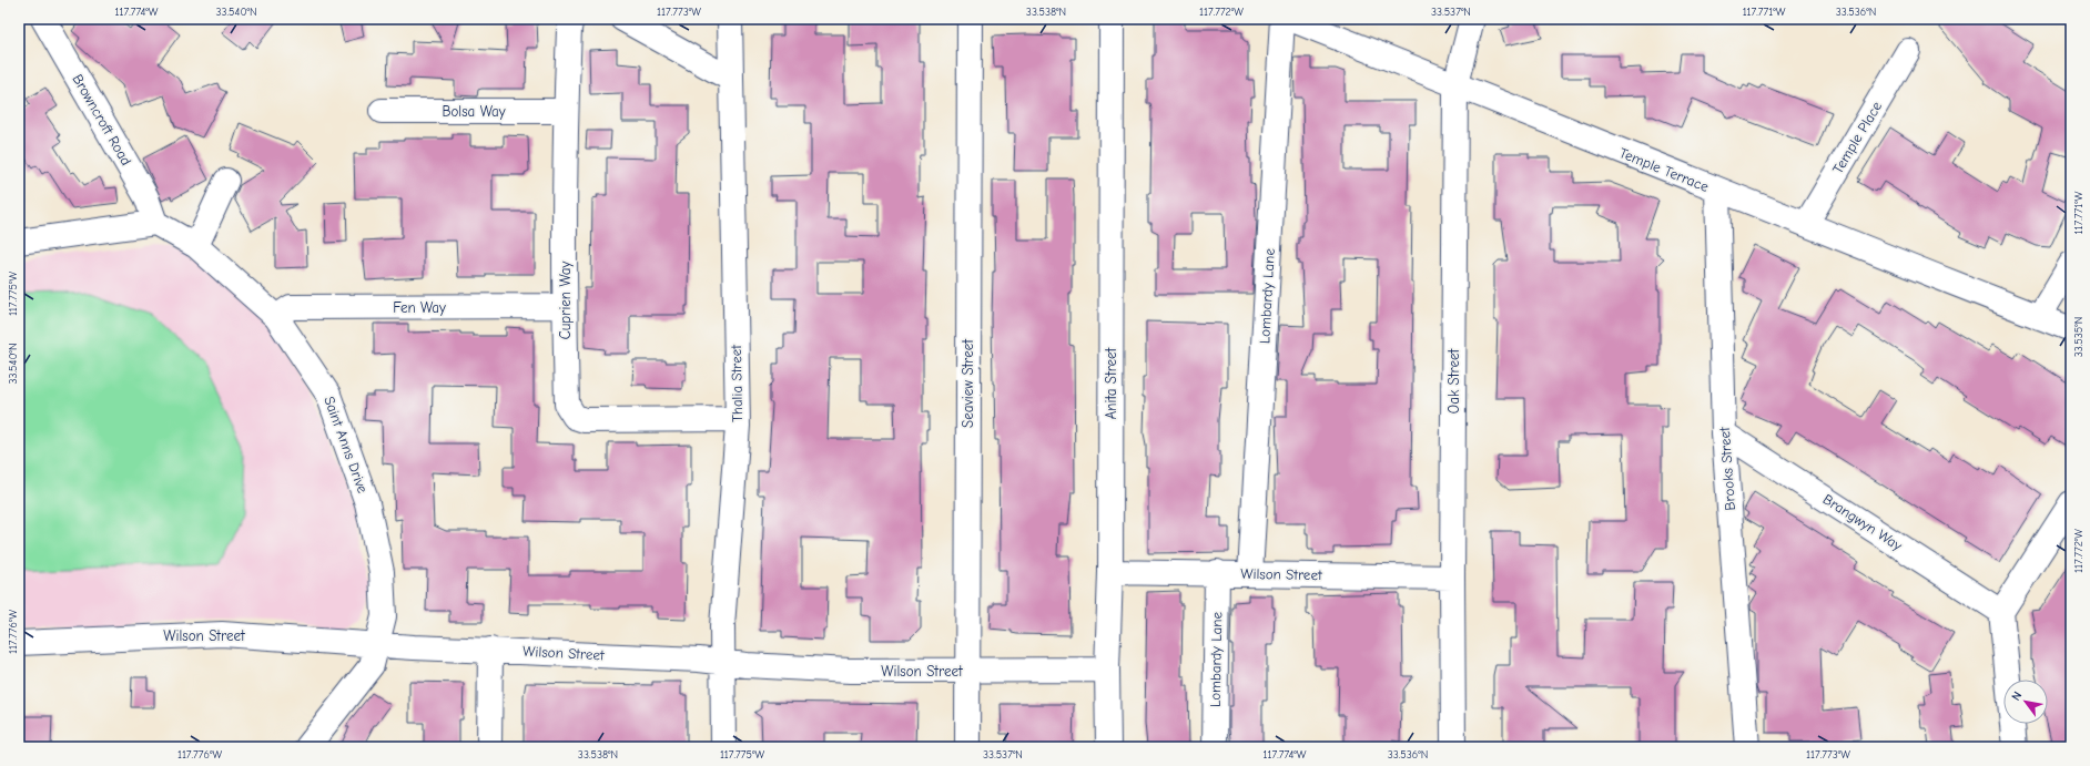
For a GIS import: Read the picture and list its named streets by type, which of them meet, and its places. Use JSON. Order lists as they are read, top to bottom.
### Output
{
  "streets": {
    "street": [
      "Bolsa Way",
      "Browncroft Road",
      "Temple Place",
      "Temple Terrace",
      "Lombardy Lane",
      "Cuprien Way",
      "Fen Way",
      "Oak Street",
      "Thalia Street",
      "Seaview Street",
      "Anita Street",
      "Saint Anns Drive",
      "Brooks Street",
      "Brangwyn Way",
      "Wilson Street"
    ]
  },
  "crossings": [
    ["Bolsa Way", "Cuprien Way"],
    ["Browncroft Road", "Saint Anns Drive"],
    ["Temple Place", "Temple Terrace"],
    ["Temple Terrace", "Oak Street"],
    ["Temple Terrace", "Brooks Street"],
    ["Lombardy Lane", "Wilson Street"],
    ["Cuprien Way", "Fen Way"],
    ["Cuprien Way", "Thalia Street"],
    ["Fen Way", "Saint Anns Drive"],
    ["Oak Street", "Wilson Street"],
    ["Thalia Street", "Wilson Street"],
    ["Seaview Street", "Wilson Street"],
    ["Anita Street", "Wilson Street"],
    ["Saint Anns Drive", "Wilson Street"],
    ["Brooks Street", "Brangwyn Way"]
  ],
  "north": "top left",
  "coordinates": [
    "117.774°W",
    "33.540°N",
    "117.773°W",
    "33.538°N",
    "117.772°W",
    "33.537°N",
    "117.771°W",
    "33.536°N",
    "117.775°W",
    "33.535°N",
    "117.776°W"
  ]
}
